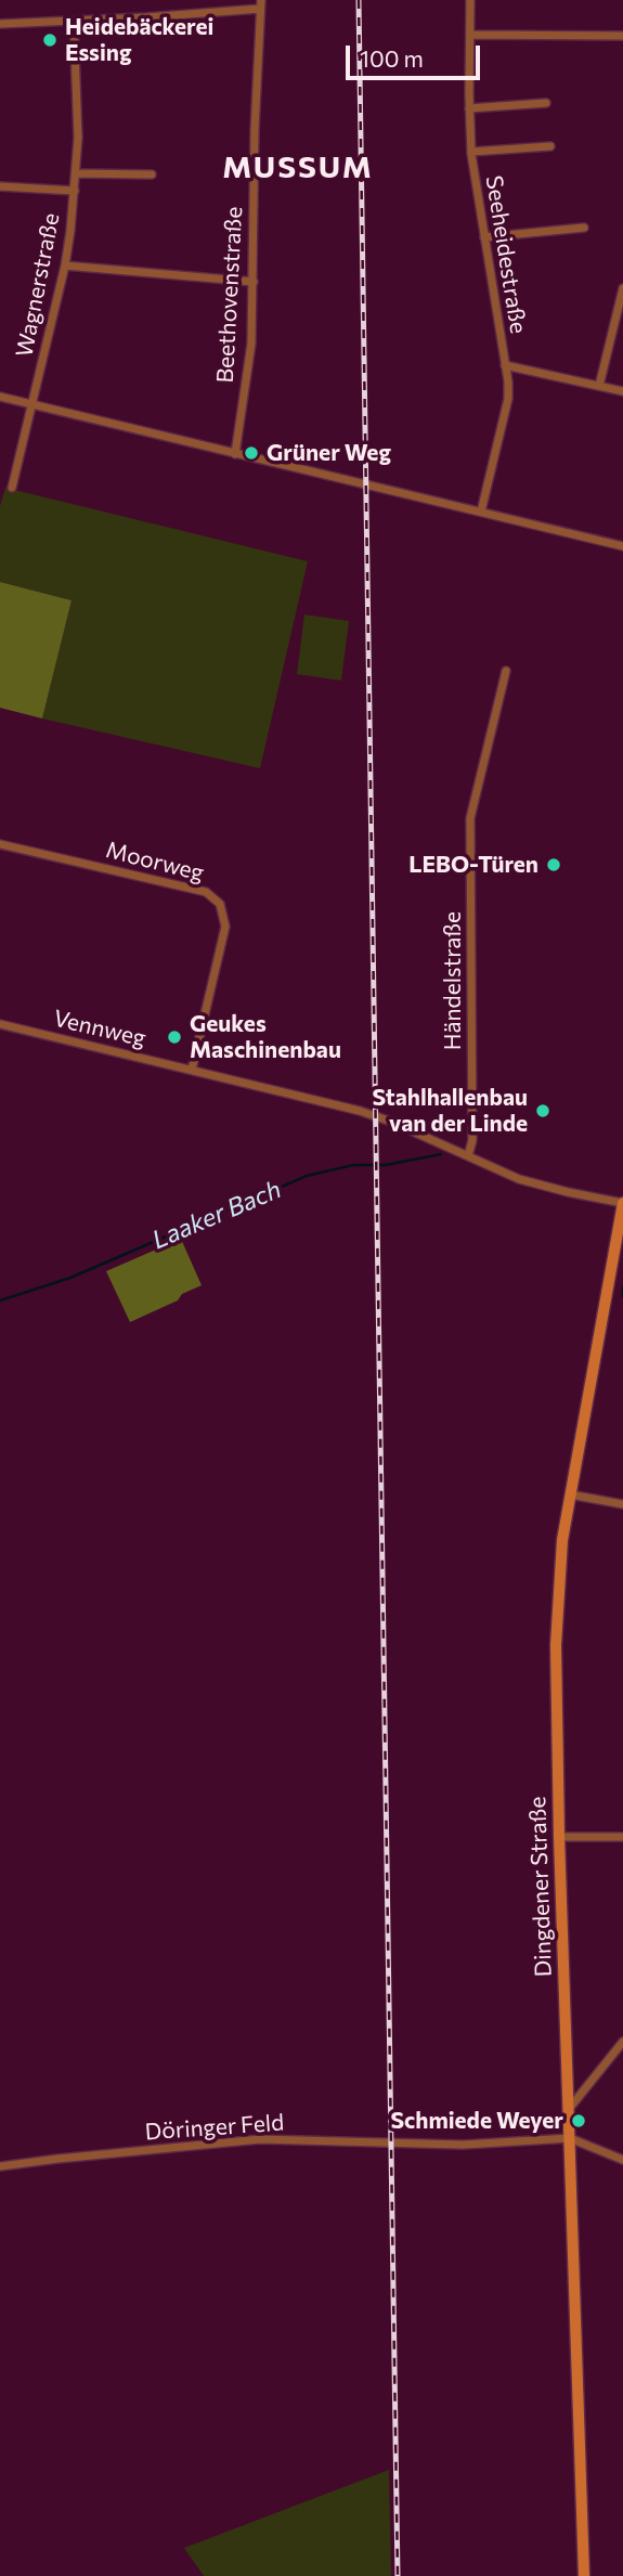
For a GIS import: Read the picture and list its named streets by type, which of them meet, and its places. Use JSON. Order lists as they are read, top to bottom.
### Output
{
  "streets": {
    "main road": ["Dingdener Straße"],
    "street": [
      "Seeheidestraße",
      "Wagnerstraße",
      "Beethovenstraße",
      "Moorweg",
      "Händelstraße",
      "Vennweg",
      "Döringer Feld"
    ]
  },
  "crossings": [
    ["Moorweg", "Vennweg"],
    ["Händelstraße", "Vennweg"],
    ["Vennweg", "Dingdener Straße"],
    ["Dingdener Straße", "Döringer Feld"]
  ],
  "districts": ["MUSSUM"],
  "water": ["Laaker Bach"],
  "places": [
    "Heidebäckerei Essing",
    "Grüner Weg",
    "LEBO-Türen",
    "Geukes Maschinenbau",
    "Stahlhallenbau van der Linde",
    "Schmiede Weyer"
  ],
  "scale_bar": "100 m"
}
